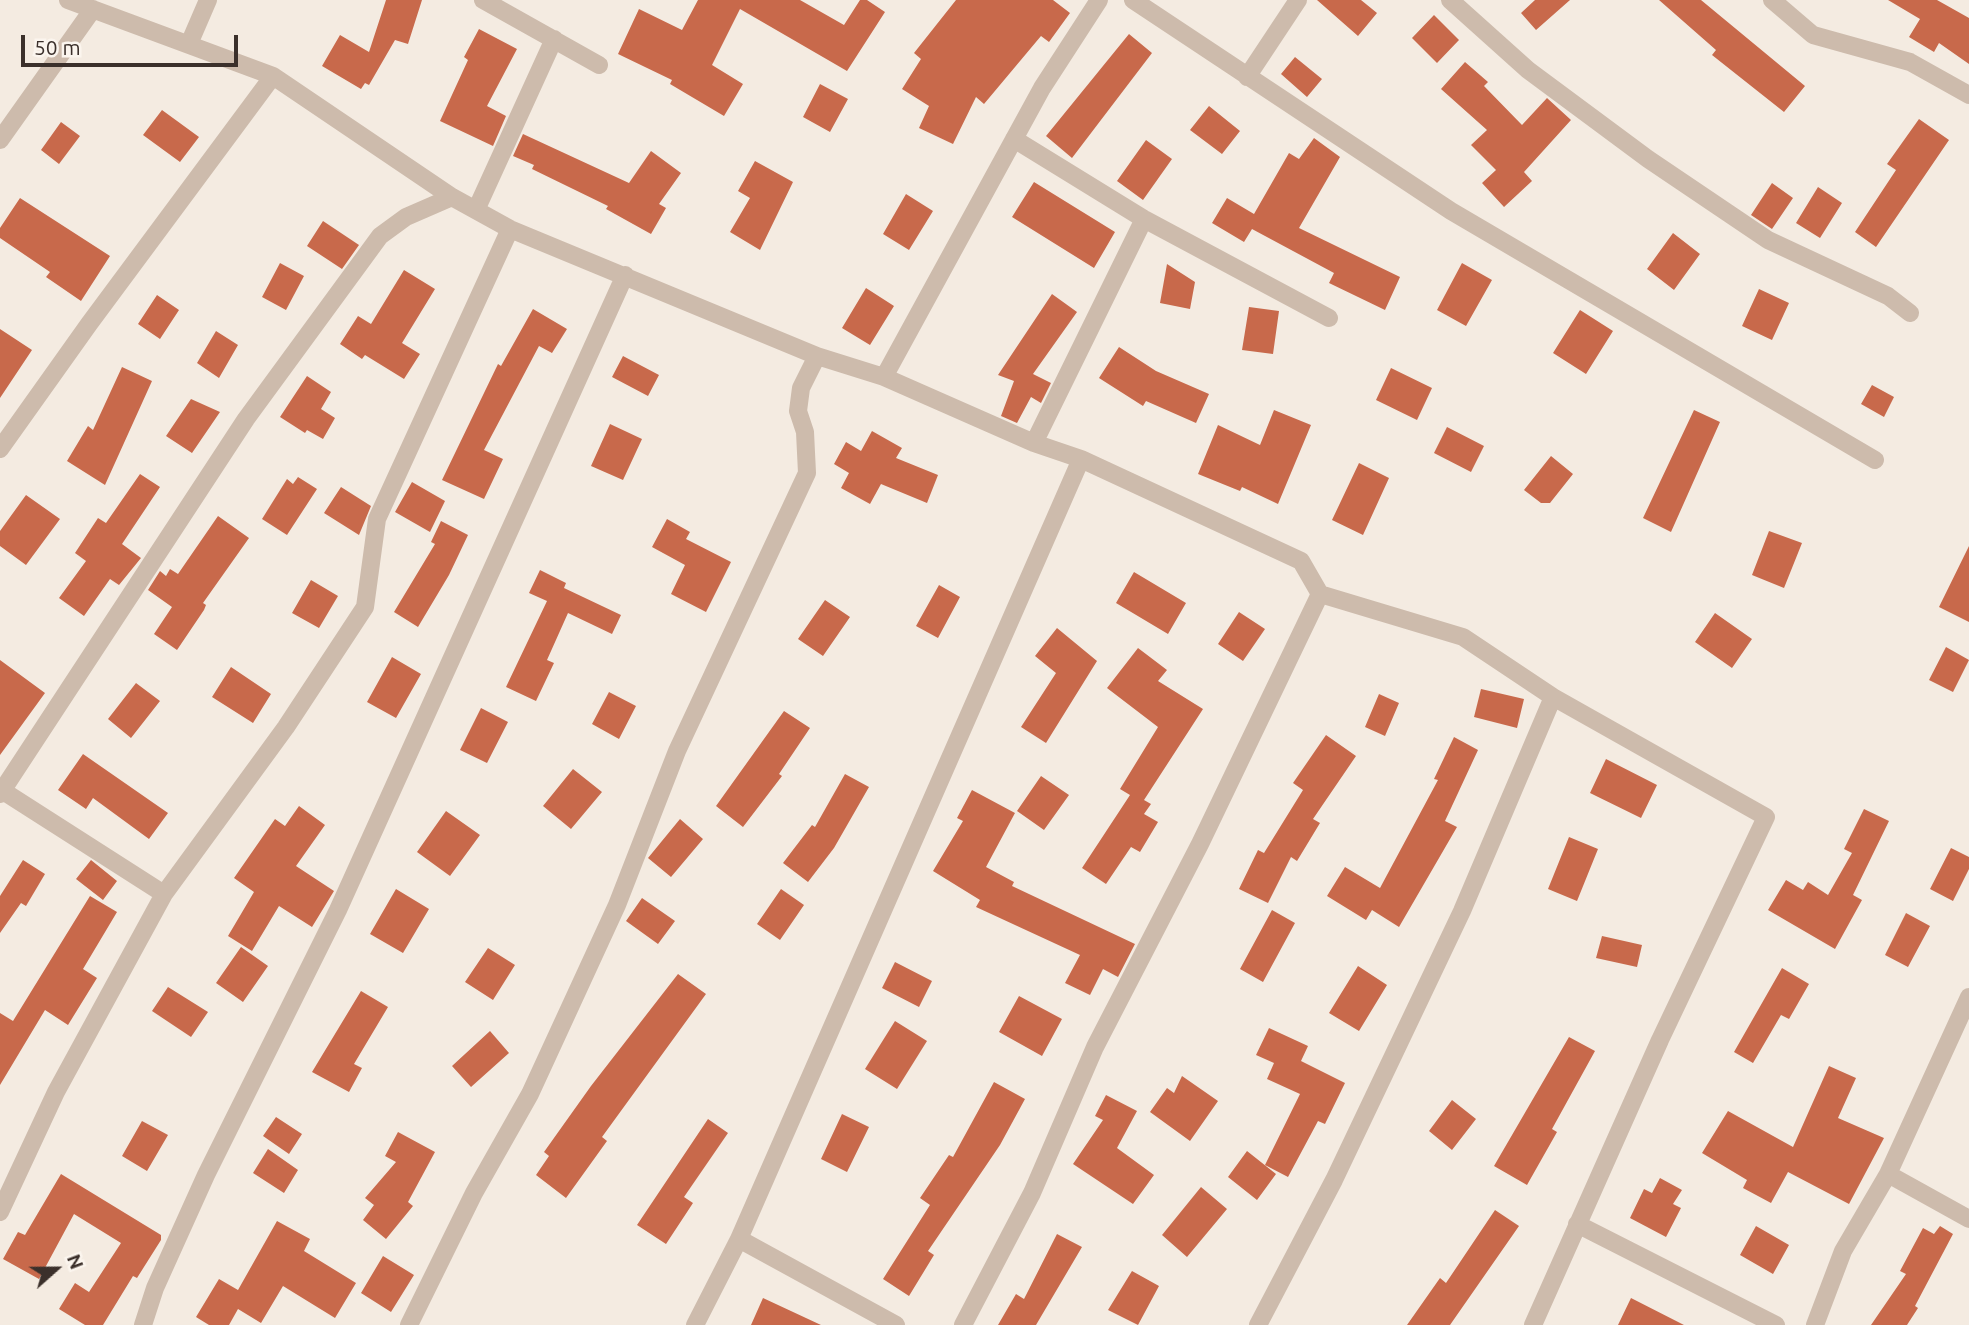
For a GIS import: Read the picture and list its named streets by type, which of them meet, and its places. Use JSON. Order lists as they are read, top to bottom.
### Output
{
  "scale_bar": "50 m",
  "north": "right"
}
